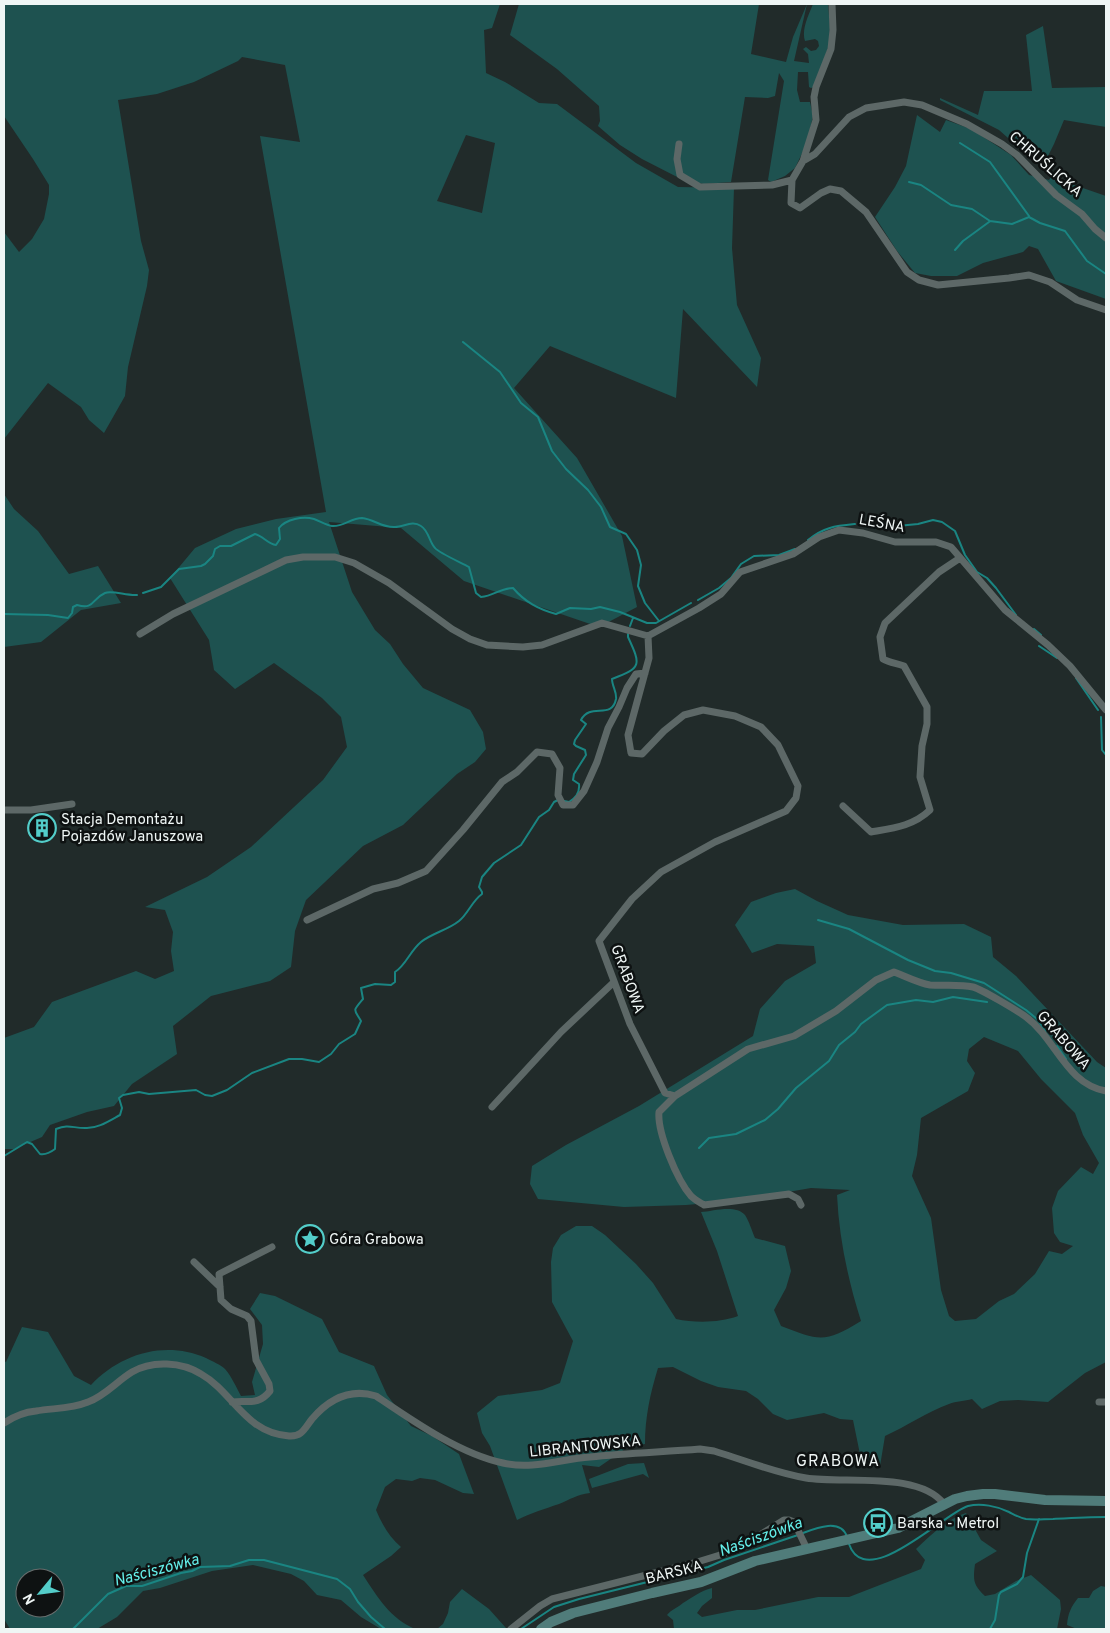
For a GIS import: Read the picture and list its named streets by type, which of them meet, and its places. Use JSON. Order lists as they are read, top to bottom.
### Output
{
  "streets": {
    "street": [
      "CHRUŚLICKA",
      "LEŚNA",
      "GRABOWA",
      "LIBRANTOWSKA",
      "BARSKA"
    ]
  },
  "crossings": [
    ["LEŚNA", "GRABOWA"],
    ["LIBRANTOWSKA", "BARSKA"]
  ],
  "districts": ["GRABOWA"],
  "water": ["Naściszówka"],
  "places": {
    "building": ["Stacja Demontażu Pojazdów Januszowa"],
    "place": ["Góra Grabowa"],
    "bus stop": ["Barska - Metrol"]
  },
  "north": "bottom left"
}
